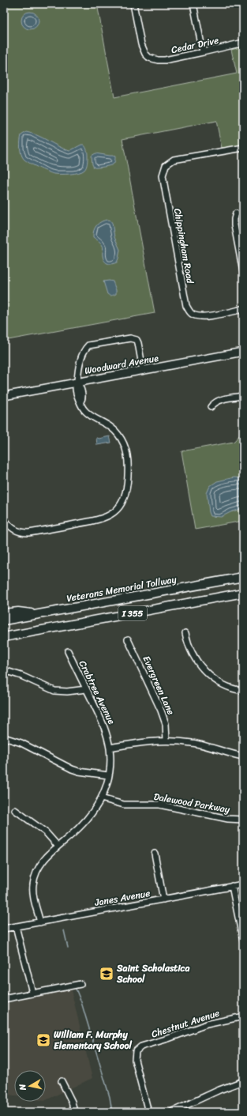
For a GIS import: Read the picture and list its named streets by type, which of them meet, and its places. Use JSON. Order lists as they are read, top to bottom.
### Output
{
  "streets": {
    "highway": ["Veterans Memorial Tollway", "I 355"],
    "main road": ["Woodward Avenue"],
    "street": [
      "Cedar Drive",
      "Chippingham Road",
      "Evergreen Lane",
      "Crabtree Avenue",
      "Dalewood Parkway",
      "Janes Avenue",
      "Chestnut Avenue"
    ]
  },
  "crossings": [
    ["Crabtree Avenue", "Dalewood Parkway"],
    ["Crabtree Avenue", "Janes Avenue"]
  ],
  "places": {
    "school or university": ["Saint Scholastica School", "William F. Murphy Elementary School"]
  },
  "north": "left"
}
